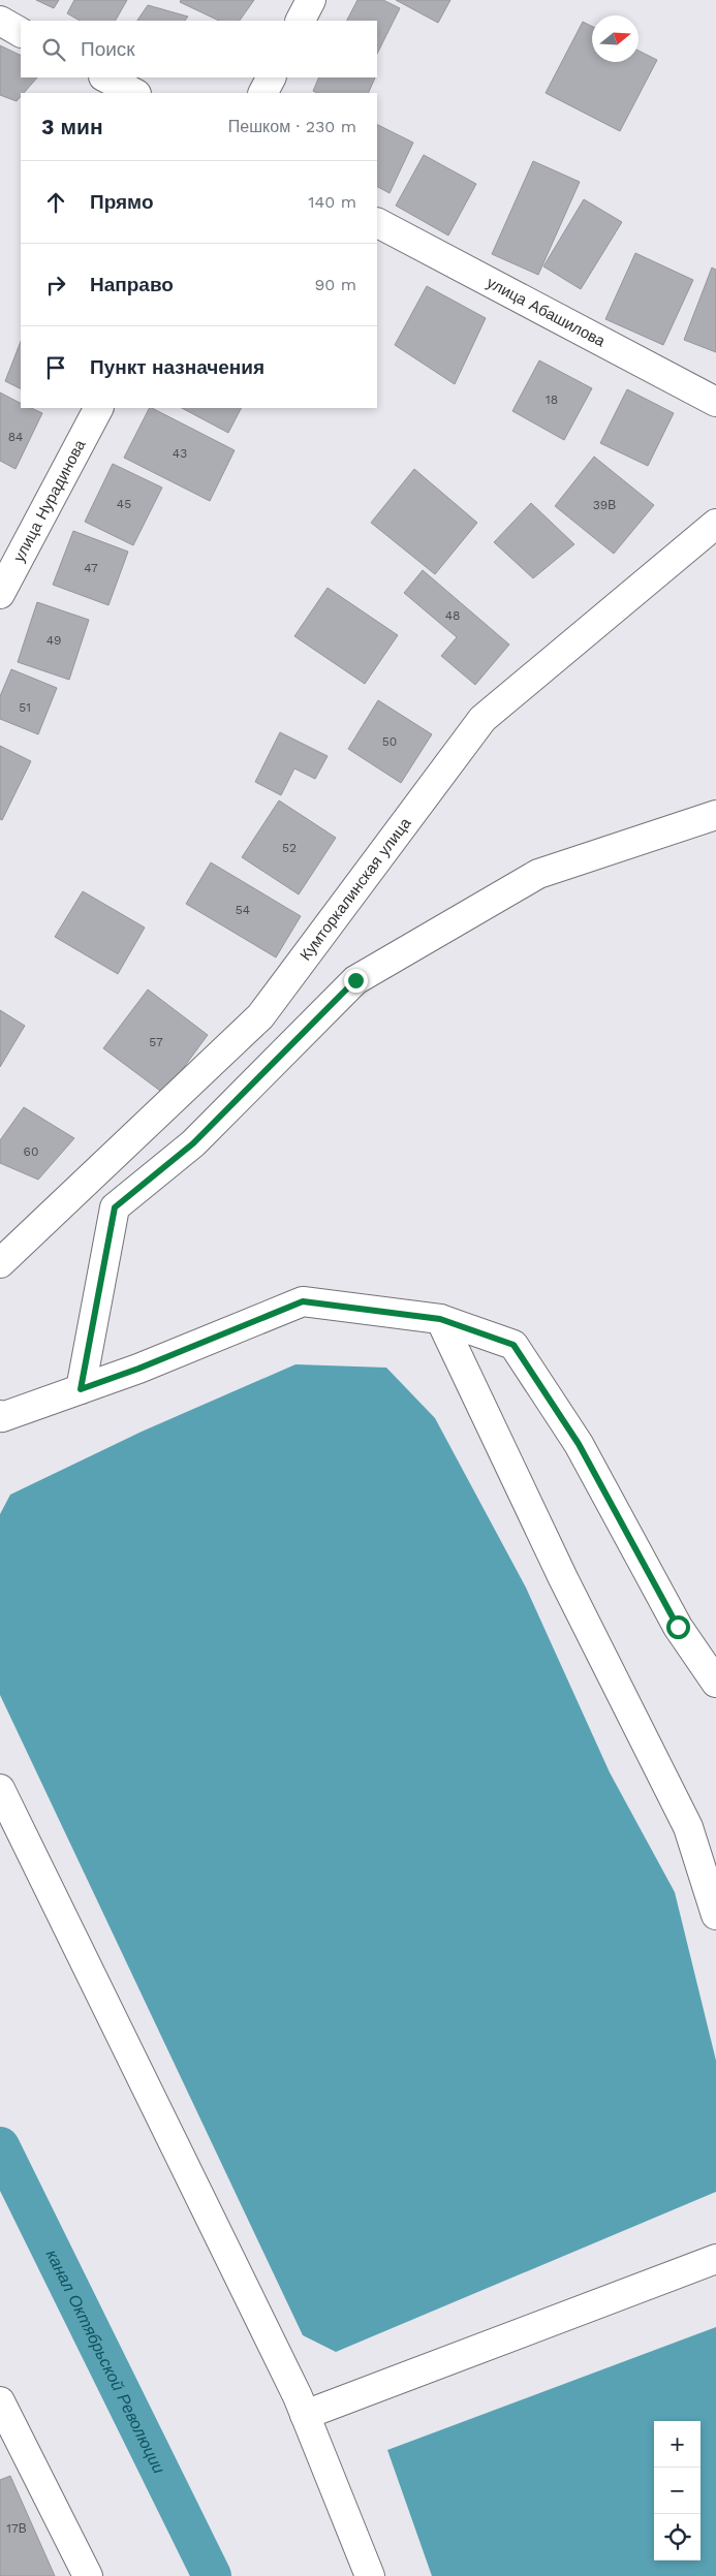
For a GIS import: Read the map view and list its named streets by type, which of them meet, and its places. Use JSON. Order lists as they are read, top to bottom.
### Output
{
  "streets": {
    "street": ["улица Абашилова", "улица Нурадинова", "Кумторкалинская улица"]
  },
  "water": ["канал Октябрьской Революции"],
  "house_numbers": [
    "18",
    "84",
    "43",
    "45",
    "39В",
    "47",
    "48",
    "49",
    "51",
    "50",
    "52",
    "54",
    "57",
    "60",
    "17В"
  ],
  "north": "right",
  "page": {
    "search": "Поиск",
    "heading": ["3 мин", "Пешком · 230 m"],
    "list": [
      ["Прямо", "140 m"],
      ["Направо", "90 m"],
      "Пункт назначения"
    ],
    "map_buttons": ["+", "−"]
  }
}
